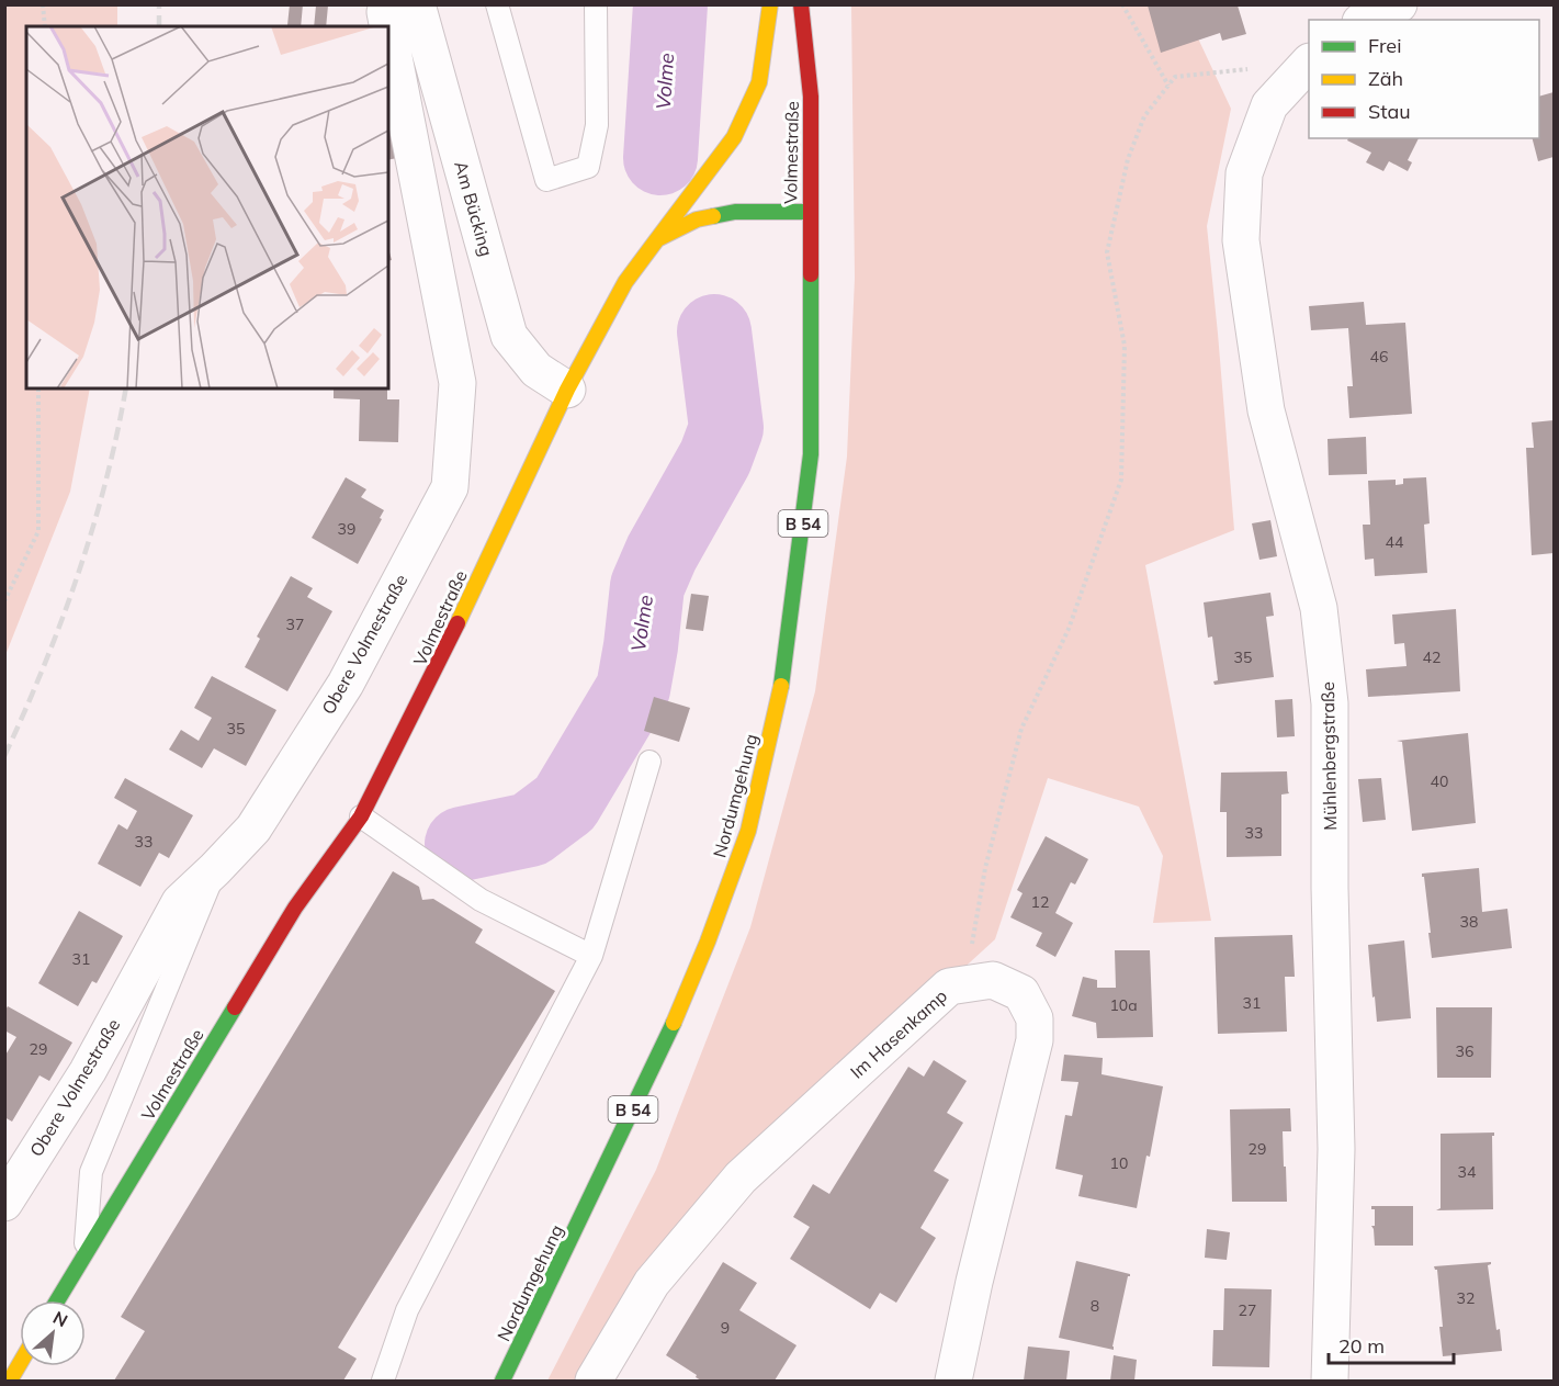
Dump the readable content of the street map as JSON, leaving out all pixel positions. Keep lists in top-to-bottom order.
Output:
{
  "streets": {
    "main road": ["Volmestraße", "B 54", "Nordumgehung"],
    "street": [
      "Am Bücking",
      "Obere Volmestraße",
      "Mühlenbergstraße",
      "Im Hasenkamp"
    ]
  },
  "crossings": [
    ["Volmestraße", "Am Bücking"],
    ["Volmestraße", "Nordumgehung"]
  ],
  "water": ["Volme"],
  "house_numbers": [
    "46",
    "39",
    "44",
    "37",
    "35",
    "42",
    "35",
    "40",
    "33",
    "33",
    "12",
    "38",
    "31",
    "31",
    "10a",
    "29",
    "36",
    "29",
    "10",
    "34",
    "32",
    "8",
    "27",
    "9"
  ],
  "legend": ["Frei", "Zäh", "Stau"],
  "scale_bar": "20 m",
  "north": "top right"
}
